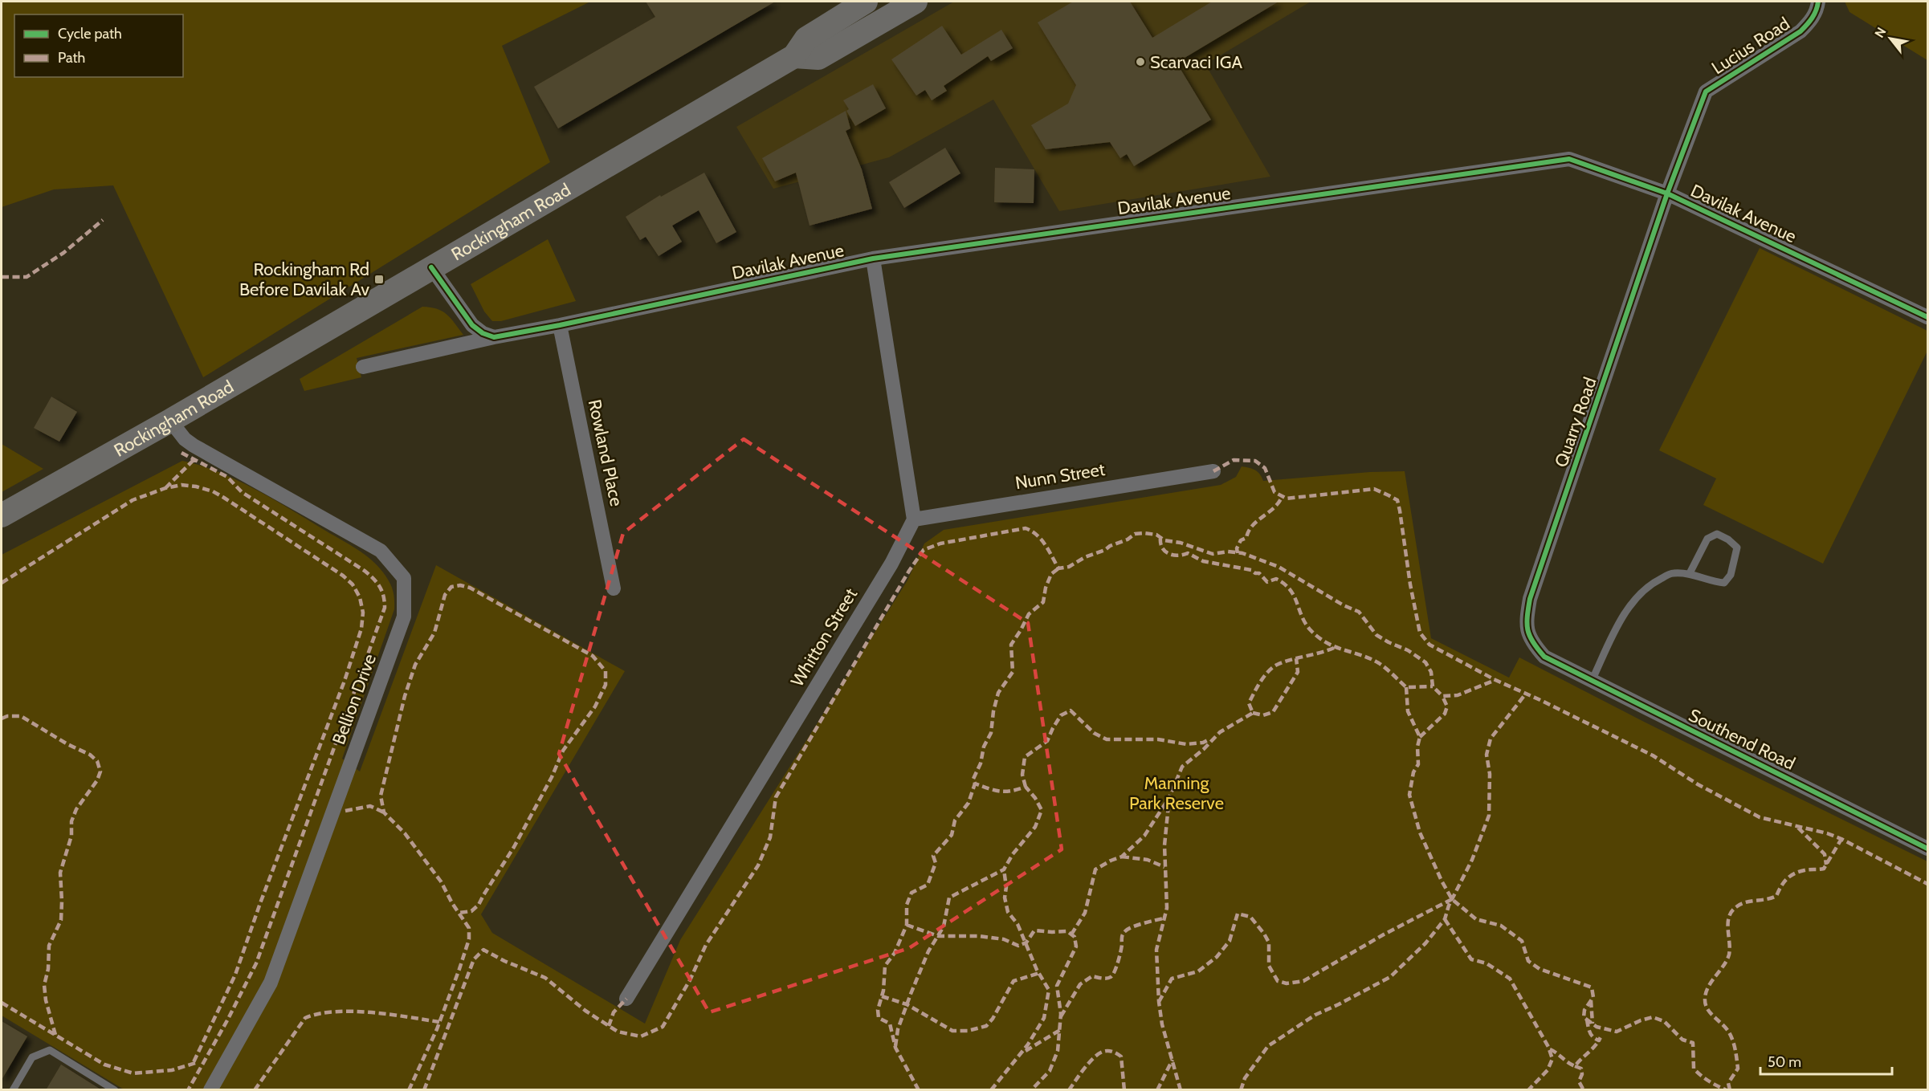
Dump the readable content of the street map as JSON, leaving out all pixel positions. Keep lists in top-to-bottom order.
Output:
{
  "streets": {
    "main road": ["Rockingham Road"],
    "street": [
      "Lucius Road",
      "Davilak Avenue",
      "Quarry Road",
      "Rowland Place",
      "Nunn Street",
      "Whitton Street",
      "Bellion Drive",
      "Southend Road"
    ]
  },
  "crossings": [
    ["Lucius Road", "Davilak Avenue"],
    ["Lucius Road", "Quarry Road"],
    ["Davilak Avenue", "Quarry Road"],
    ["Davilak Avenue", "Rowland Place"],
    ["Rockingham Road", "Bellion Drive"],
    ["Quarry Road", "Southend Road"],
    ["Nunn Street", "Whitton Street"]
  ],
  "parks": ["Manning Park Reserve"],
  "places": {
    "other": ["Scarvaci IGA"],
    "transit": ["Rockingham Rd Before Davilak Av"]
  },
  "legend": ["Cycle path", "Path"],
  "scale_bar": "50 m",
  "north": "top left"
}
